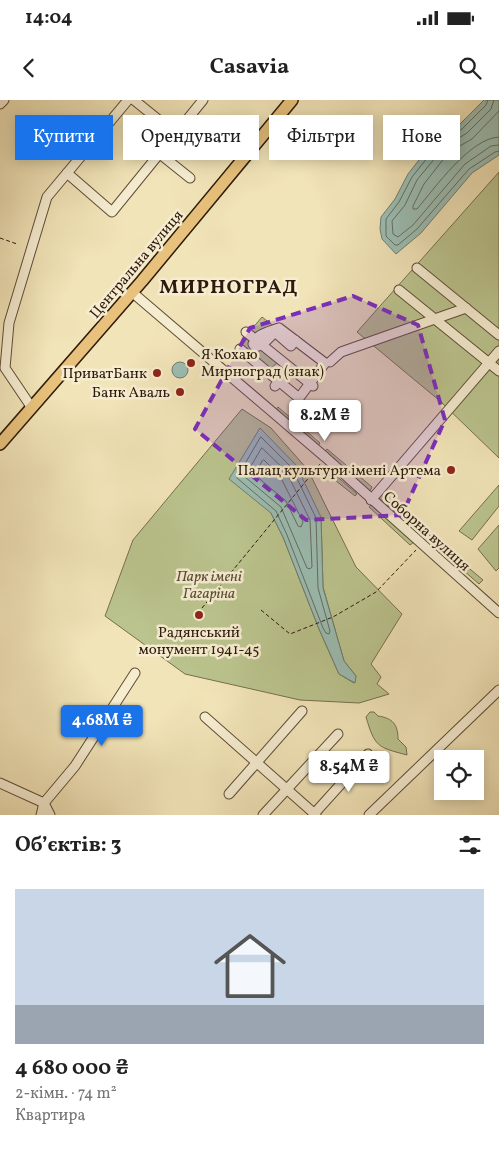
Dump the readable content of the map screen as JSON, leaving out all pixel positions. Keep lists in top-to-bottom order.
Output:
{
  "streets": {
    "main road": ["Центральна вулиця"],
    "street": ["Соборна вулиця"]
  },
  "crossings": [
    ["Центральна вулиця", "Соборна вулиця"]
  ],
  "districts": ["МИРНОГРАД"],
  "parks": ["Парк імені Гагаріна"],
  "places": [
    "Я Кохаю Мирноград (знак)",
    "ПриватБанк",
    "Банк Аваль",
    "Палац культури імені Артема",
    "Радянський монумент 1941-45"
  ],
  "page": {
    "status": "14:04",
    "header": "Casavia",
    "chip": [
      "Купити",
      "Орендувати",
      "Фільтри",
      "Нове"
    ],
    "price": ["8.2M ₴", "4.68M ₴", "8.54M ₴"],
    "heading": "Об’єктів: 3",
    "list": [
      {
        "name": "4 680 000 ₴",
        "note": "2-кімн. · 74 m² · Квартира"
      }
    ]
  }
}
